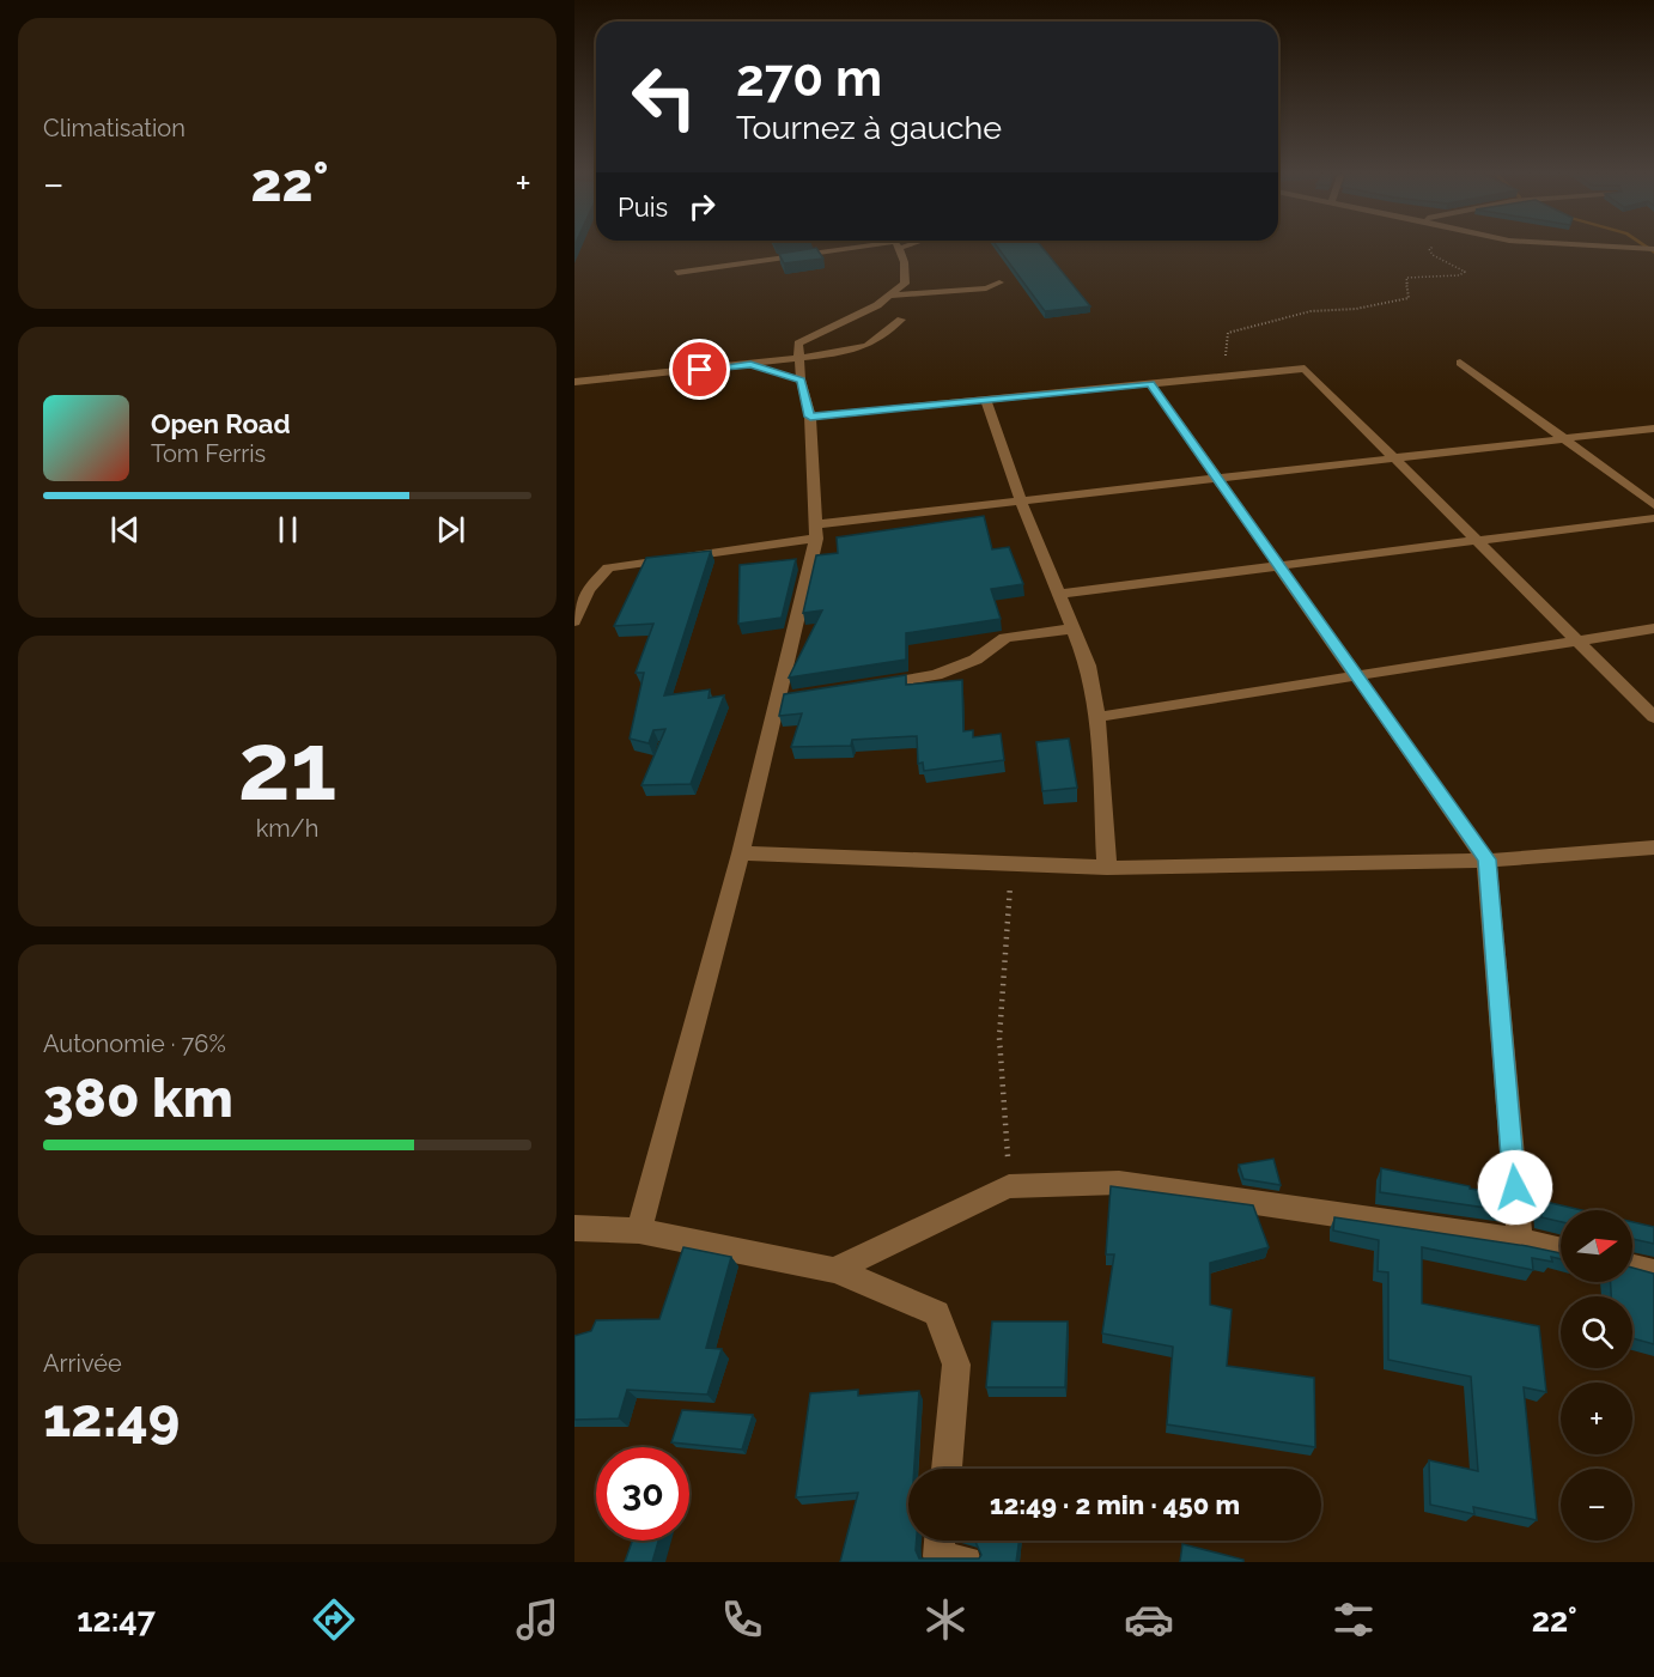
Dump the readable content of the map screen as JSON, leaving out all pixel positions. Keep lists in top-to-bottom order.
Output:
{
  "north": "right",
  "page": {
    "tile": [
      "Climatisation",
      ["21", "km/h"],
      ["Autonomie · 76%", "380 km"],
      ["Arrivée", "12:49"]
    ],
    "turn": ["270 m", "Tournez à gauche"],
    "heat": ["−", "22°", "+"],
    "then": "Puis",
    "song": ["Open Road", "Tom Ferris"],
    "map_buttons": ["+", "−"],
    "limit": "30",
    "trip": "12:49 · 2 min · 450 m",
    "tabs": ["12:47", "22°"]
  }
}
